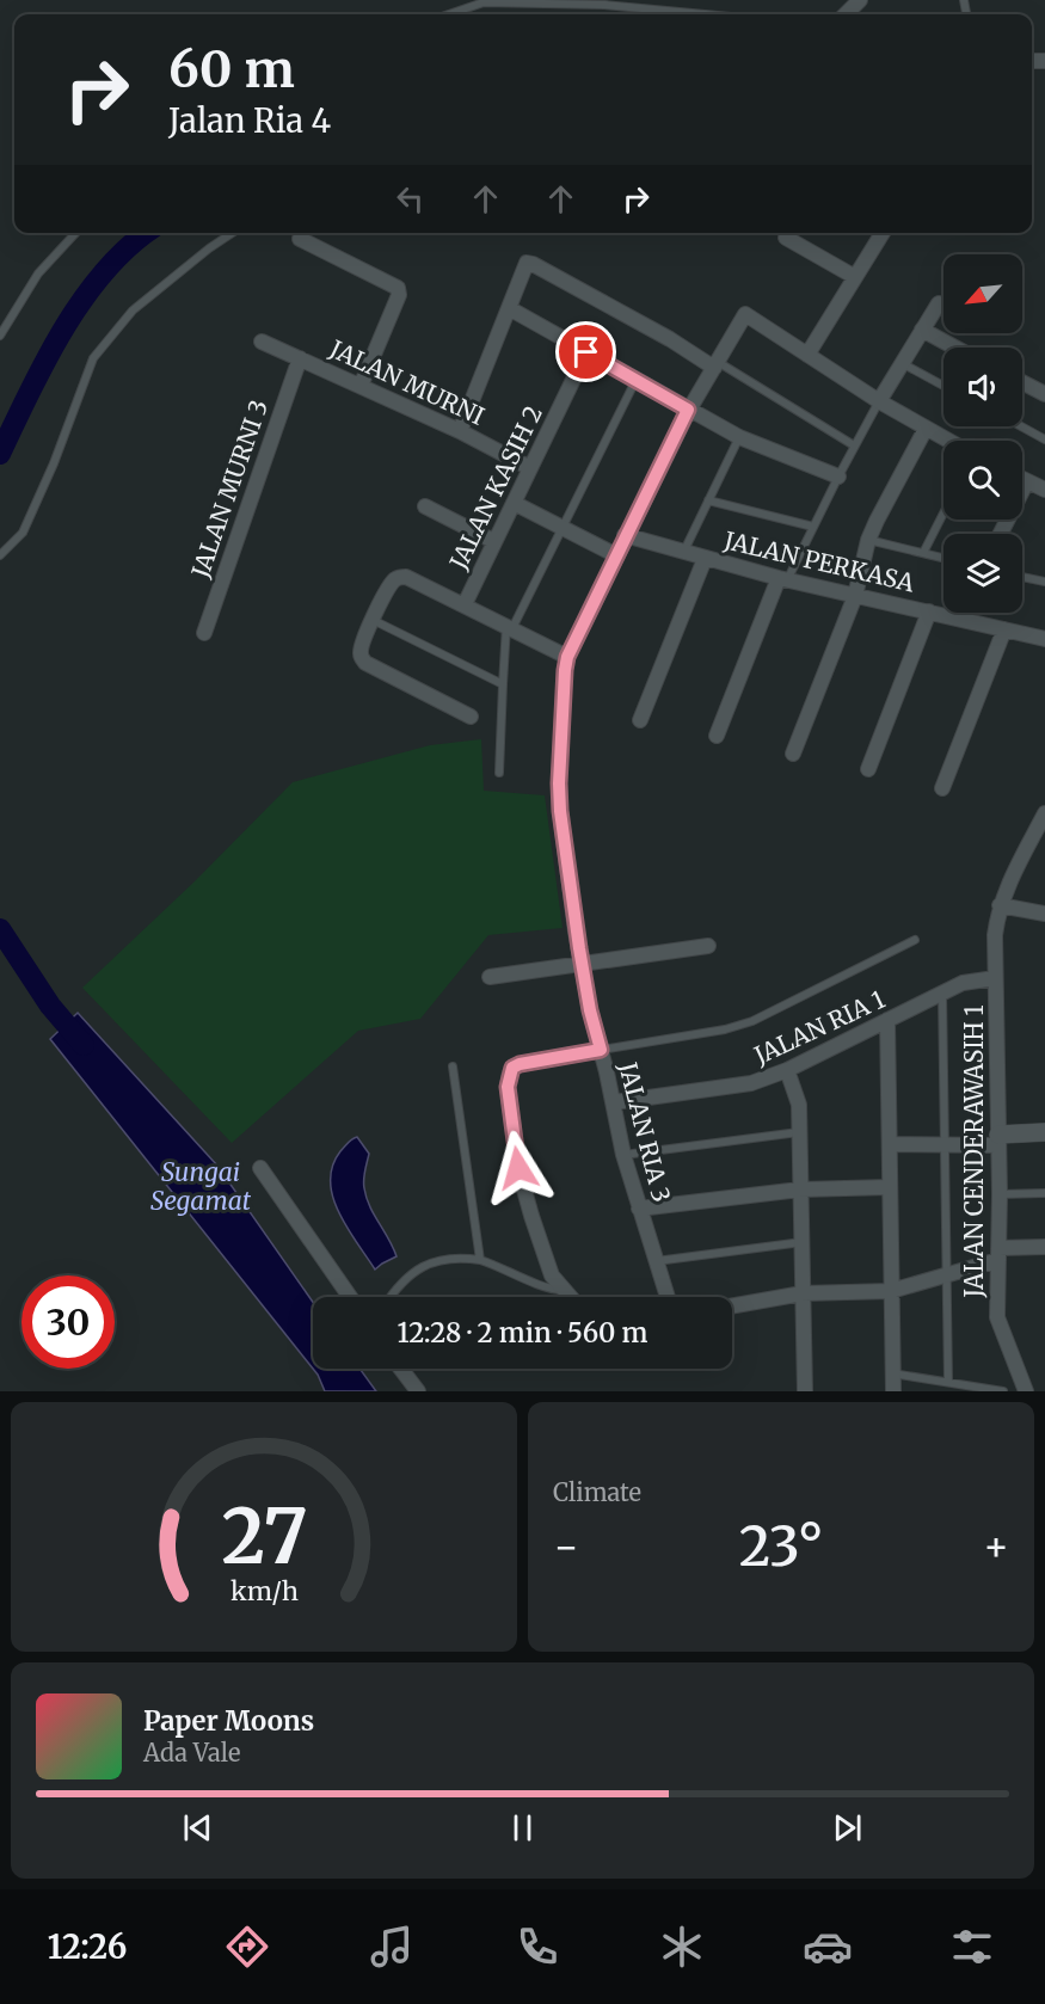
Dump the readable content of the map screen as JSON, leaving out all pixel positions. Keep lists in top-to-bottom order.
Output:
{
  "streets": {
    "street": [
      "JALAN MURNI",
      "JALAN KASIH 2",
      "JALAN MURNI 3",
      "JALAN PERKASA",
      "JALAN RIA 1",
      "JALAN RIA 3",
      "JALAN CENDERAWASIH 1"
    ]
  },
  "crossings": [
    ["JALAN MURNI", "JALAN KASIH 2"],
    ["JALAN MURNI", "JALAN MURNI 3"],
    ["JALAN RIA 1", "JALAN RIA 3"],
    ["JALAN RIA 1", "JALAN CENDERAWASIH 1"]
  ],
  "water": ["Sungai Segamat"],
  "north": "bottom left",
  "page": {
    "turn": ["60 m", "Jalan Ria 4"],
    "limit": "30",
    "trip": "12:28 · 2 min · 560 m",
    "tile": "Climate",
    "heat": ["−", "23°", "+"],
    "song": ["Paper Moons", "Ada Vale"],
    "tabs": "12:26",
    "gauge": ["27", "km/h"]
  }
}
